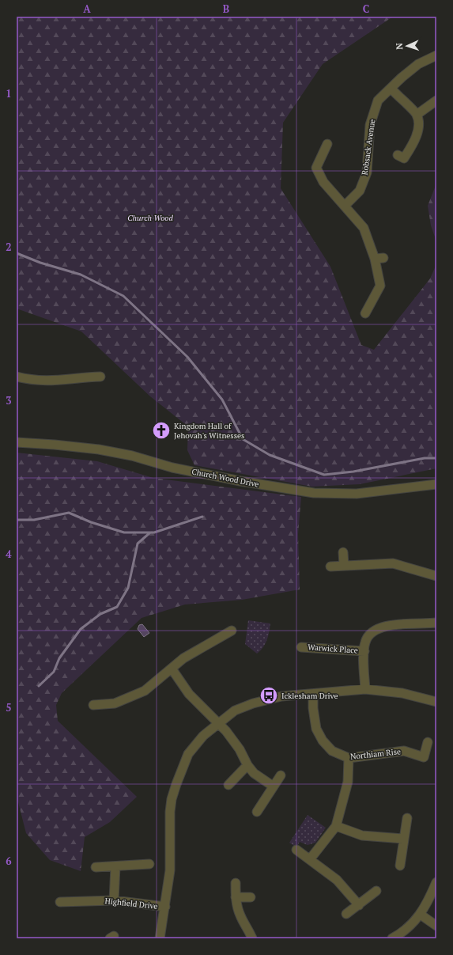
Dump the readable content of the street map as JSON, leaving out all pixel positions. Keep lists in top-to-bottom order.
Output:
{
  "streets": {
    "street": [
      "Robsack Avenue",
      "Church Wood Drive",
      "Warwick Place",
      "Northiam Rise",
      "Highfield Drive"
    ]
  },
  "parks": ["Church Wood"],
  "places": {
    "church": ["Kingdom Hall of Jehovah's Witnesses"],
    "bus stop": ["Icklesham Drive"]
  },
  "north": "left",
  "grid": {
    "columns": ["A", "B", "C"],
    "rows": [
      "1",
      "2",
      "3",
      "4",
      "5",
      "6"
    ]
  }
}
